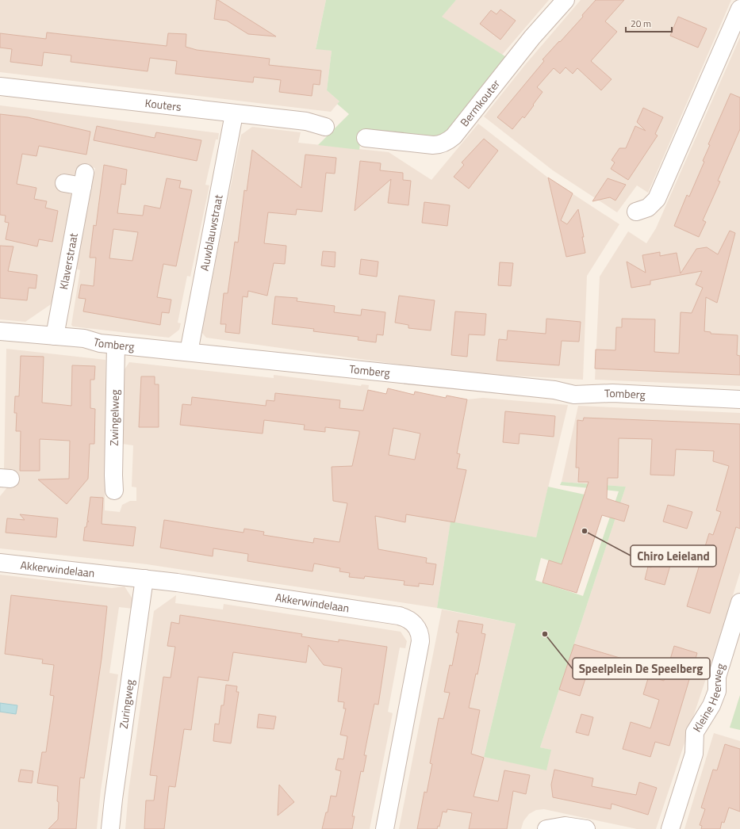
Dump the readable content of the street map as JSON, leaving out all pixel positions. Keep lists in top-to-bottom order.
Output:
{
  "streets": {
    "street": [
      "Bermkouter",
      "Kouters",
      "Auwblauwstraat",
      "Klaverstraat",
      "Tomberg",
      "Zwingelweg",
      "Akkerwindelaan",
      "Kleine Heerweg",
      "Zuringweg"
    ]
  },
  "crossings": [
    ["Kouters", "Auwblauwstraat"],
    ["Auwblauwstraat", "Tomberg"],
    ["Klaverstraat", "Tomberg"],
    ["Tomberg", "Zwingelweg"],
    ["Akkerwindelaan", "Zuringweg"]
  ],
  "places": ["Chiro Leieland", "Speelplein De Speelberg"],
  "scale_bar": "20 m"
}
